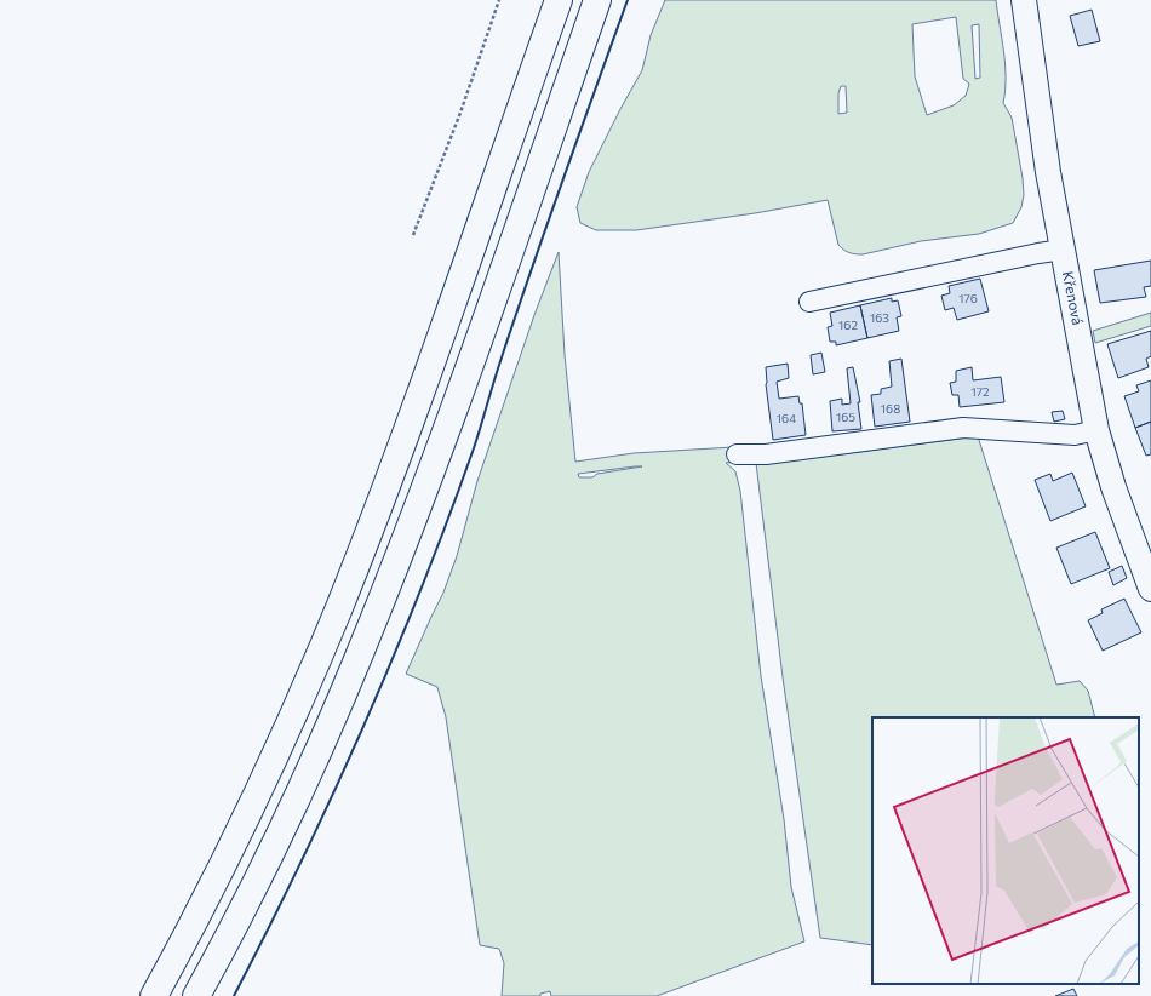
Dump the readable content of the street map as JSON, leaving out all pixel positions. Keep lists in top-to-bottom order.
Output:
{
  "streets": {
    "street": ["Křenová"]
  },
  "house_numbers": [
    "176",
    "163",
    "162",
    "172",
    "168",
    "165",
    "164"
  ]
}
